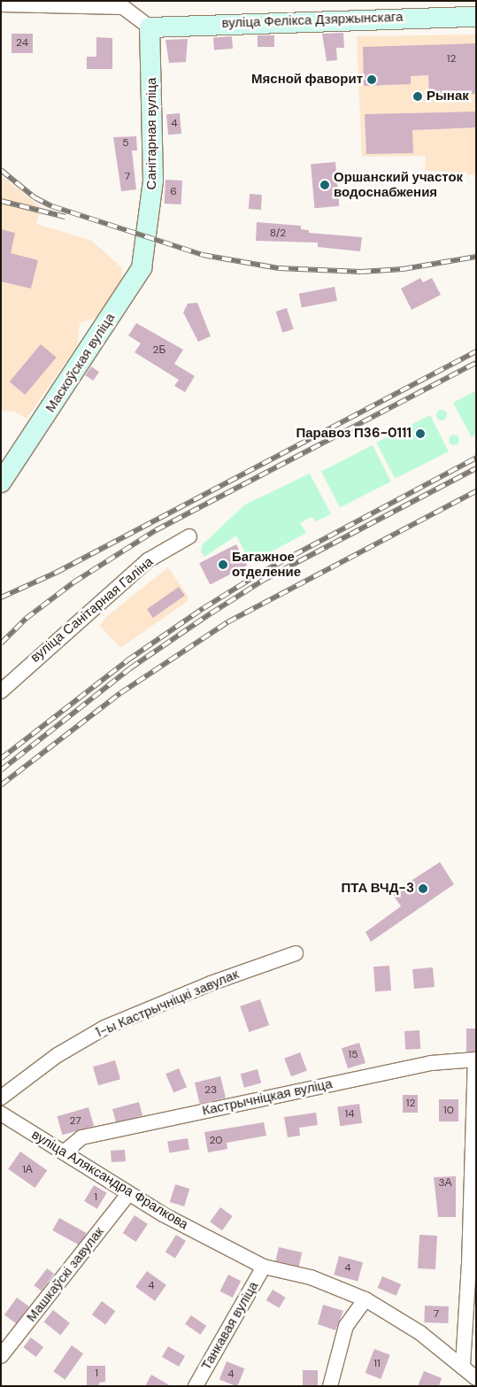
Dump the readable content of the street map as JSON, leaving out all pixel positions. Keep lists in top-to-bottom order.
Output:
{
  "streets": {
    "street": [
      "вуліца Фелікса Дзяржынскага",
      "Санітарная вуліца",
      "Маскоўская вуліца",
      "вуліца Санітарная Галіна",
      "1-ы Кастрычніцкі завулак",
      "Кастрычніцкая вуліца",
      "вуліца Аляксандра Фралкова",
      "Машкаўскі завулак",
      "Танкавая вуліца"
    ]
  },
  "crossings": [
    ["вуліца Фелікса Дзяржынскага", "Санітарная вуліца"],
    ["Санітарная вуліца", "Маскоўская вуліца"],
    ["Кастрычніцкая вуліца", "вуліца Аляксандра Фралкова"],
    ["вуліца Аляксандра Фралкова", "Машкаўскі завулак"],
    ["вуліца Аляксандра Фралкова", "Танкавая вуліца"]
  ],
  "places": [
    "Мясной фаворит",
    "Рынак",
    "Оршанский участок водоснабжения",
    "Паравоз П36-0111",
    "Багажное отделение",
    "ПТА ВЧД-3"
  ],
  "house_numbers": [
    "24",
    "12",
    "4",
    "5",
    "7",
    "6",
    "8/2",
    "2Б",
    "15",
    "23",
    "12",
    "10",
    "14",
    "27",
    "20",
    "1А",
    "3А",
    "1",
    "4",
    "4",
    "7",
    "11",
    "1",
    "4"
  ]
}
